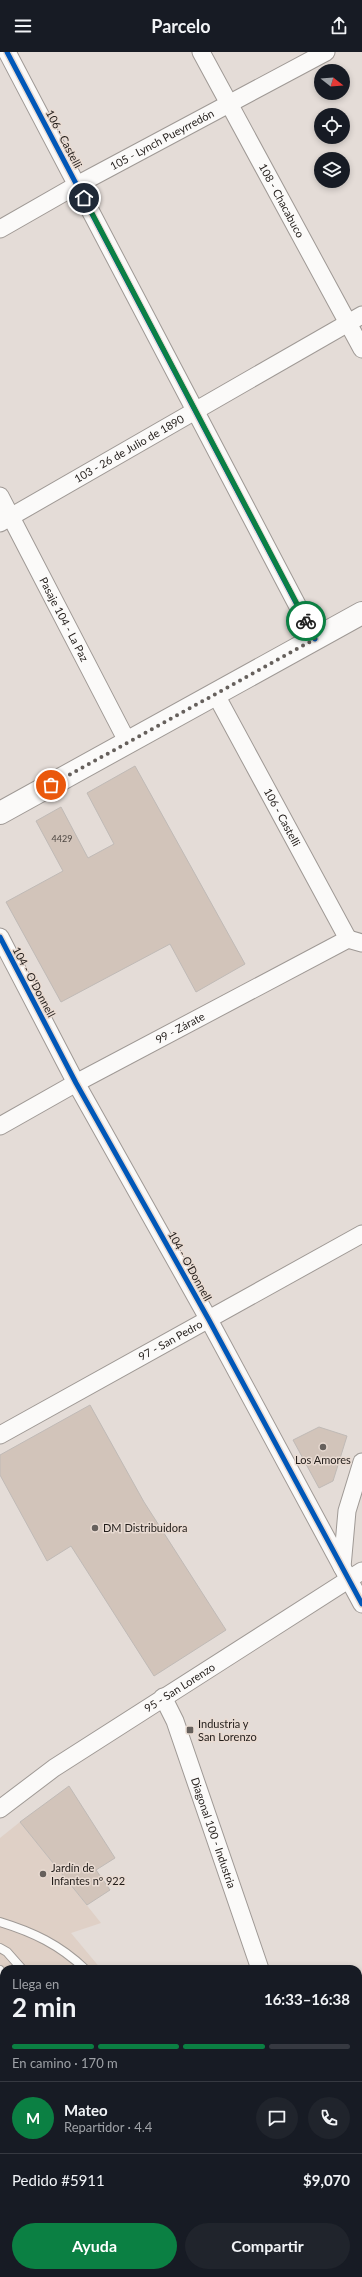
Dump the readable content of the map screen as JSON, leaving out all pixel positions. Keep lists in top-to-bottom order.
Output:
{
  "streets": {
    "street": [
      "106 - Castelli",
      "105 - Lynch Pueyrredón",
      "108 - Chacabuco",
      "103 - 26 de Julio de 1890",
      "Pasaje 104 - La Paz",
      "104 - O'Donnell",
      "99 - Zárate",
      "97 - San Pedro",
      "95 - San Lorenzo",
      "Diagonal 100 - Industria"
    ]
  },
  "crossings": [
    ["106 - Castelli", "105 - Lynch Pueyrredón"],
    ["106 - Castelli", "103 - 26 de Julio de 1890"],
    ["106 - Castelli", "99 - Zárate"],
    ["105 - Lynch Pueyrredón", "108 - Chacabuco"],
    ["108 - Chacabuco", "103 - 26 de Julio de 1890"],
    ["103 - 26 de Julio de 1890", "Pasaje 104 - La Paz"],
    ["104 - O'Donnell", "99 - Zárate"],
    ["104 - O'Donnell", "97 - San Pedro"],
    ["104 - O'Donnell", "95 - San Lorenzo"],
    ["95 - San Lorenzo", "Diagonal 100 - Industria"]
  ],
  "places": {
    "other": ["Los Amores", "DM Distribuidora", "Jardín de Infantes nº 922"],
    "transit": ["Industria y San Lorenzo"]
  },
  "house_numbers": ["4429"],
  "north": "right",
  "page": {
    "header": "Parcelo",
    "heading": ["2 min", "Llega en", "16:33–16:38"],
    "panel": [
      "Mateo",
      "Repartidor · 4.4",
      "Pedido #5911",
      "$9,070"
    ],
    "bar": "En camino · 170 m",
    "round": "M",
    "buttons": ["Ayuda", "Compartir"]
  }
}
